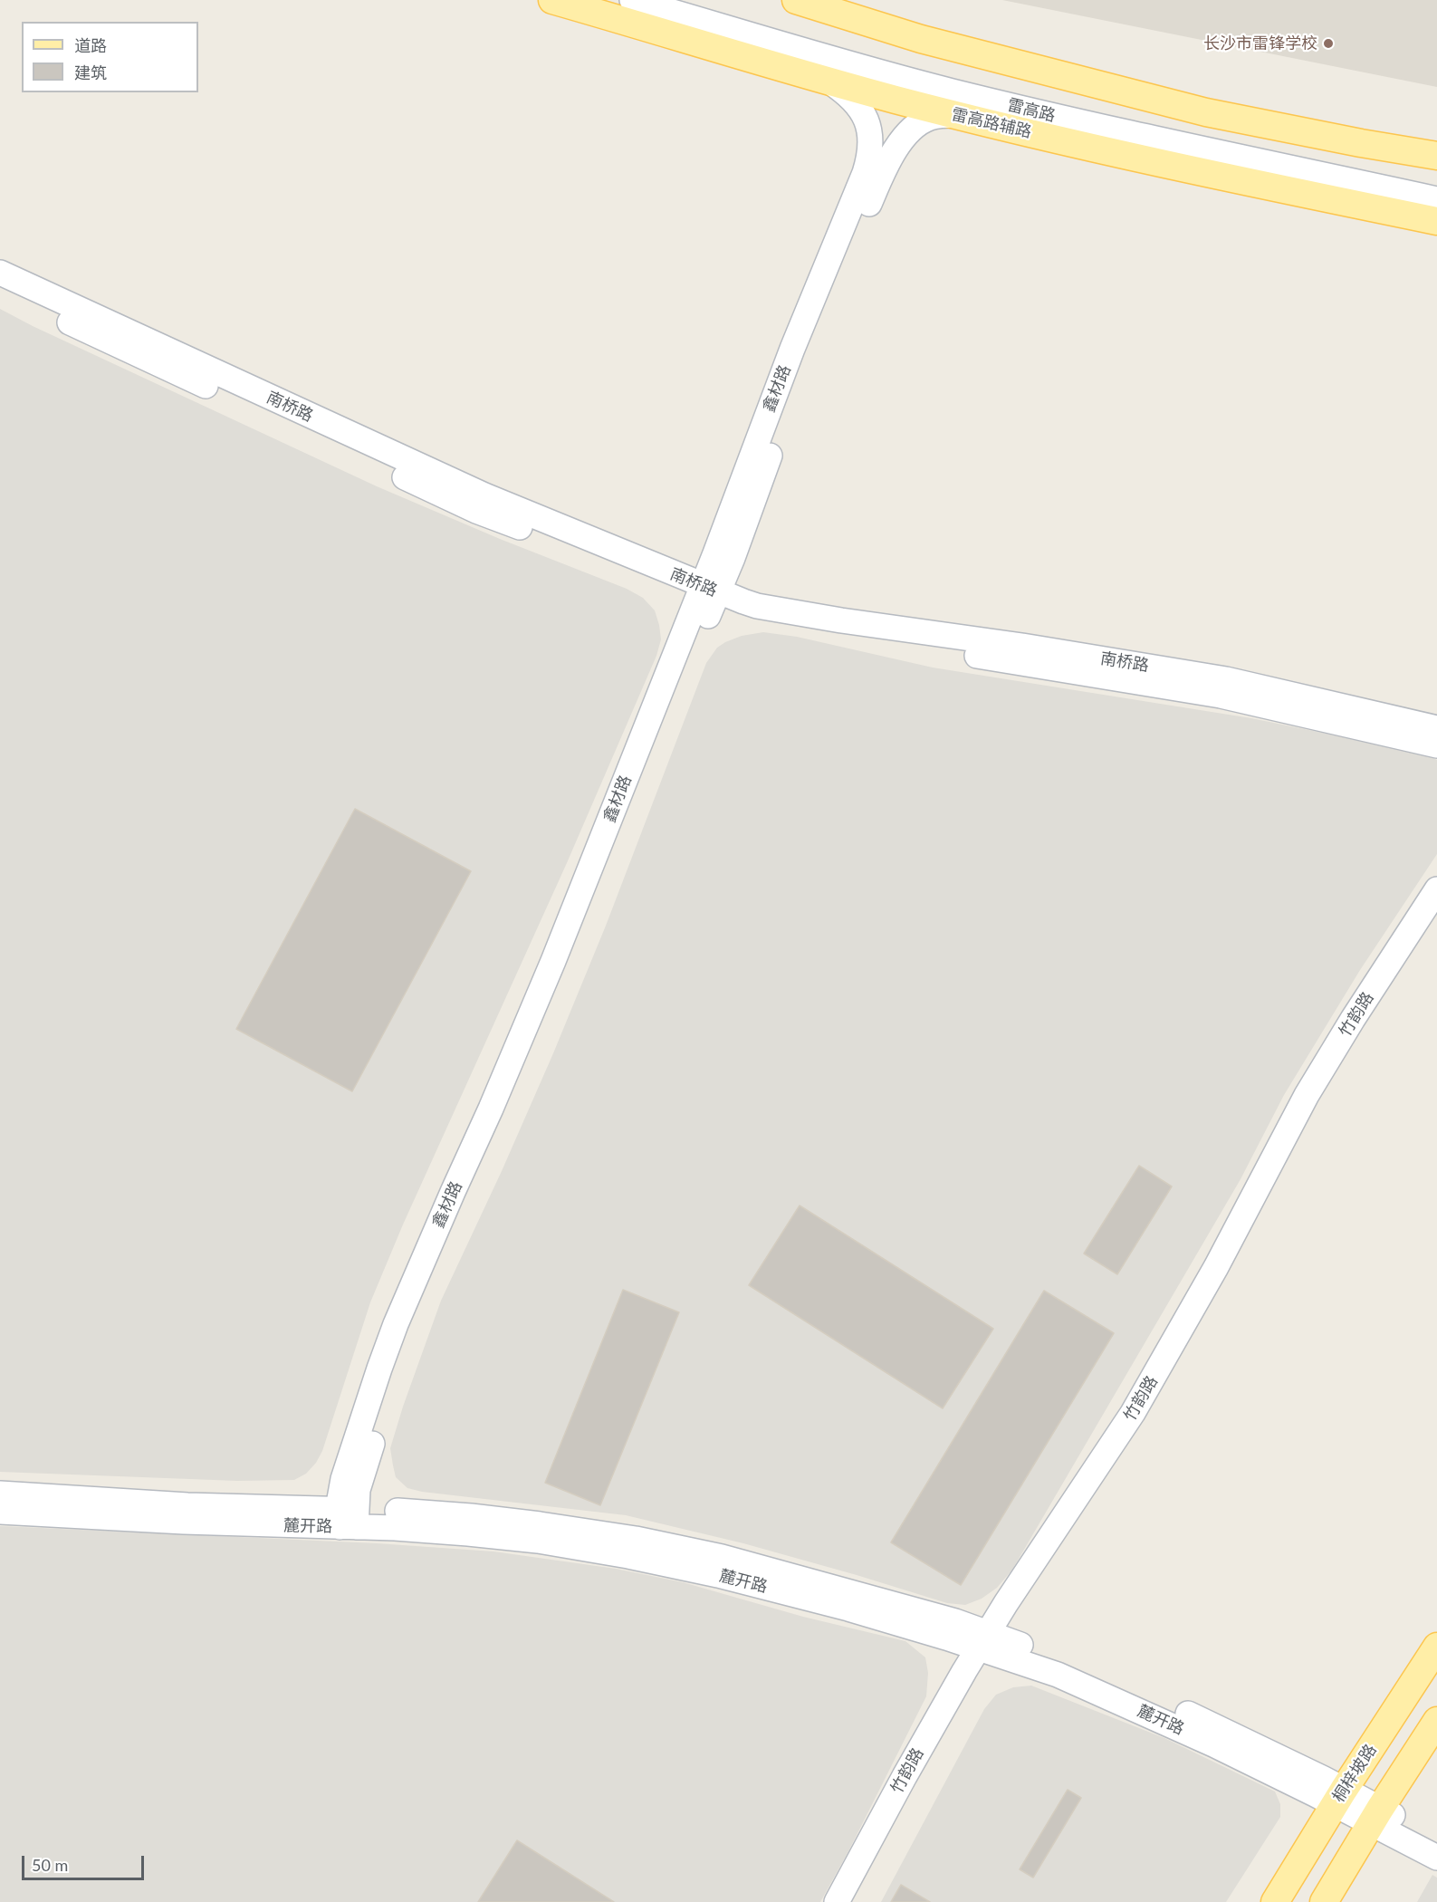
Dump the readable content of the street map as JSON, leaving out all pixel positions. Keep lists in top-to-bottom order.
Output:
{
  "streets": {
    "main road": [
      "雷高路",
      "雷高路辅路",
      "鑫材路",
      "南桥路",
      "竹韵路",
      "麓开路",
      "桐梓坡路"
    ]
  },
  "crossings": [
    ["雷高路辅路", "鑫材路"],
    ["鑫材路", "南桥路"],
    ["鑫材路", "麓开路"],
    ["竹韵路", "麓开路"],
    ["麓开路", "桐梓坡路"]
  ],
  "places": ["长沙市雷锋学校"],
  "legend": ["道路", "建筑"],
  "scale_bar": "50 m"
}
